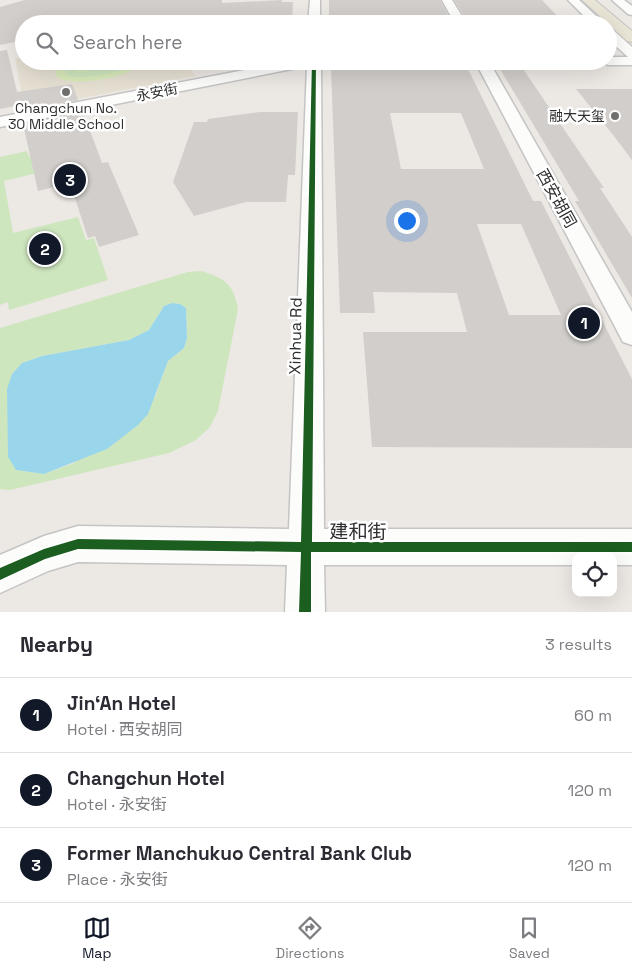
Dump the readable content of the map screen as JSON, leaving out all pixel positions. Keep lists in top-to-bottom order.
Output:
{
  "streets": {
    "street": [
      "永安街",
      "西安胡同",
      "Xinhua Rd",
      "建和街"
    ]
  },
  "crossings": [
    ["Xinhua Rd", "建和街"]
  ],
  "places": ["Changchun No. 30 Middle School", "融大天玺"],
  "page": {
    "search": "Search here",
    "pins": ["3", "2", "1"],
    "heading": ["Nearby", "3 results"],
    "list": [
      {
        "mark": "1",
        "name": "Jin‘An Hotel",
        "note": "Hotel · 西安胡同",
        "value": "60 m"
      },
      {
        "mark": "2",
        "name": "Changchun Hotel",
        "note": "Hotel · 永安街",
        "value": "120 m"
      },
      {
        "mark": "3",
        "name": "Former Manchukuo Central Bank Club",
        "note": "Place · 永安街",
        "value": "120 m"
      }
    ],
    "nav": ["Map", "Directions", "Saved"]
  }
}
